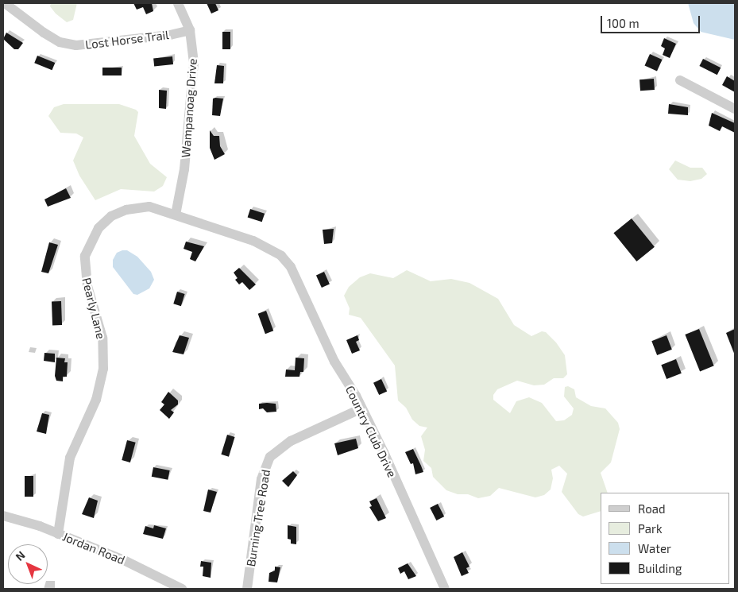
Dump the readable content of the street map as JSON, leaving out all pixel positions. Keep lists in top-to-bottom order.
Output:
{
  "streets": {
    "street": [
      "Lost Horse Trail",
      "Wampanoag Drive",
      "Pearly Lane",
      "Country Club Drive",
      "Burning Tree Road",
      "Jordan Road"
    ]
  },
  "crossings": [
    ["Lost Horse Trail", "Wampanoag Drive"],
    ["Wampanoag Drive", "Pearly Lane"],
    ["Pearly Lane", "Country Club Drive"],
    ["Pearly Lane", "Jordan Road"],
    ["Country Club Drive", "Burning Tree Road"]
  ],
  "legend": [
    "Road",
    "Park",
    "Water",
    "Building"
  ],
  "scale_bar": "100 m",
  "north": "top left"
}
